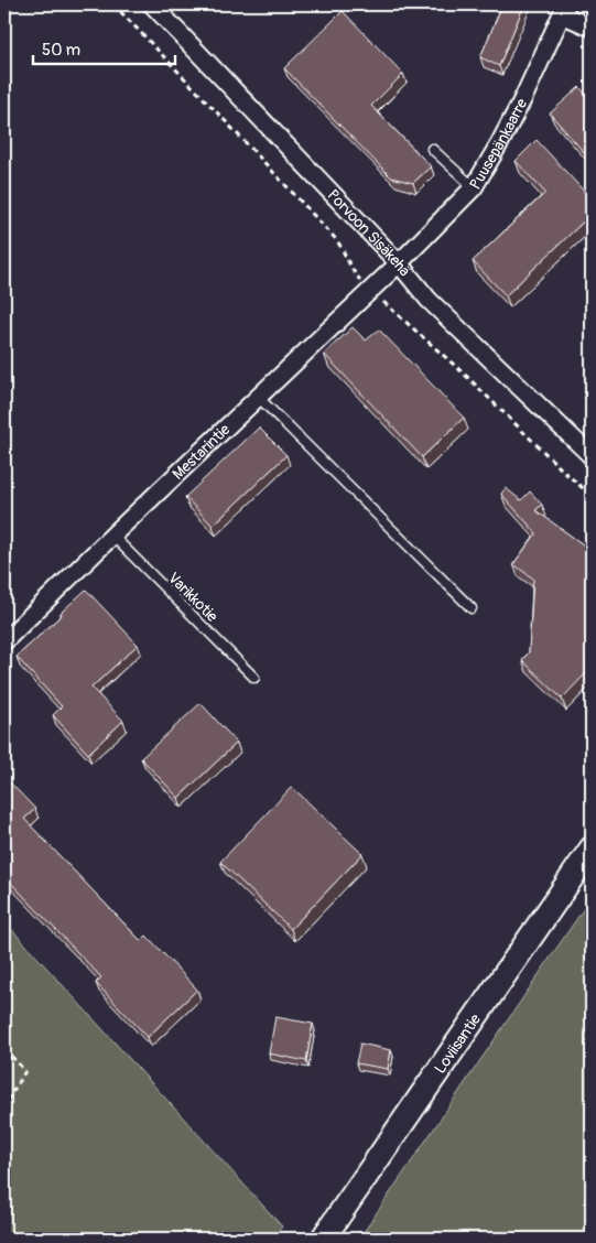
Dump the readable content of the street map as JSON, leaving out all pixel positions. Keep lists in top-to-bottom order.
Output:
{
  "streets": {
    "main road": ["Loviisantie"],
    "street": ["Puusepänkaarre", "Porvoon Sisäkehä", "Mestarintie"],
    "lane": ["Varikkotie"]
  },
  "crossings": [
    ["Puusepänkaarre", "Porvoon Sisäkehä"],
    ["Puusepänkaarre", "Mestarintie"],
    ["Porvoon Sisäkehä", "Mestarintie"],
    ["Mestarintie", "Varikkotie"]
  ],
  "scale_bar": "50 m"
}
